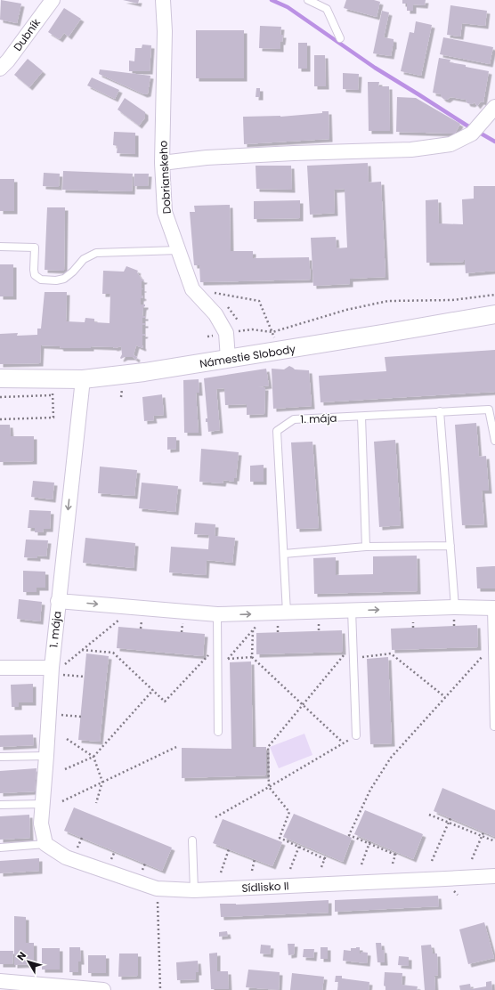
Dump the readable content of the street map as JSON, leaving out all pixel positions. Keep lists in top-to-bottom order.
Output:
{
  "streets": {
    "street": [
      "Dubník",
      "Dobrianskeho",
      "Námestie Slobody",
      "1. mája",
      "Sídlisko II"
    ]
  },
  "crossings": [
    ["Dobrianskeho", "Námestie Slobody"],
    ["1. mája", "Sídlisko II"]
  ],
  "north": "top left"
}
